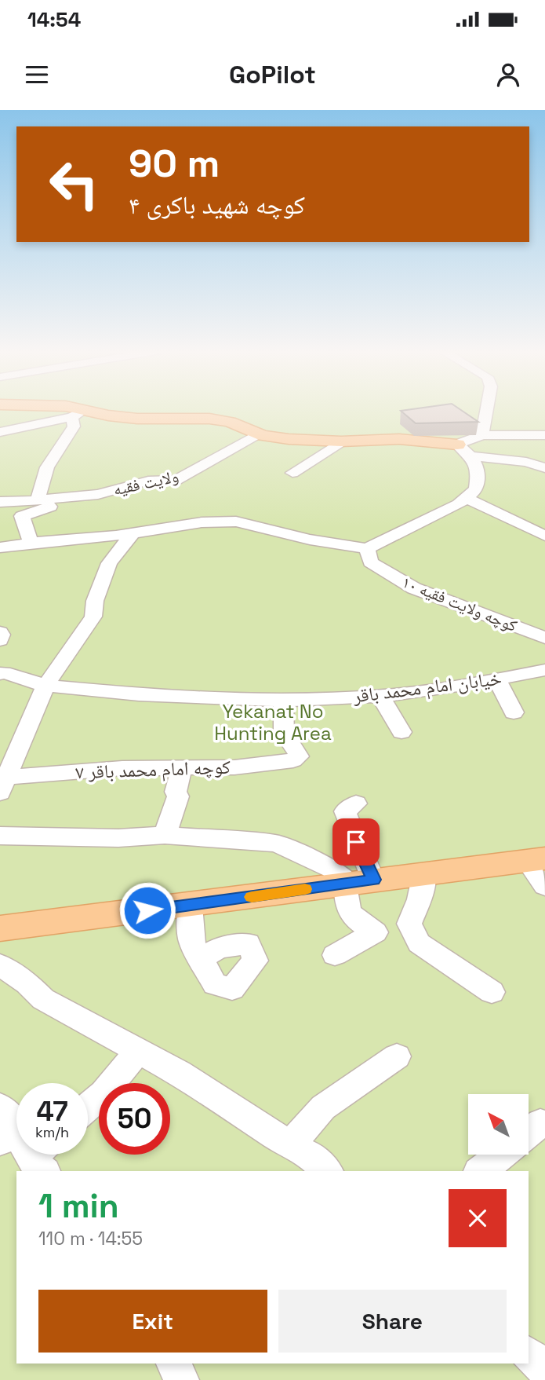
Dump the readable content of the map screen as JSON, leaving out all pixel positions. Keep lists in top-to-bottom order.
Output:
{
  "streets": {
    "street": [
      "ولایت فقیه",
      "کوچه ولایت فقیه ۱۰",
      "خیابان امام محمد باقر",
      "کوچه امام محمد باقر ۷"
    ]
  },
  "crossings": [
    ["خیابان امام محمد باقر", "کوچه امام محمد باقر ۷"]
  ],
  "parks": ["Yekanat No Hunting Area"],
  "north": "top left",
  "page": {
    "status": "14:54",
    "header": "GoPilot",
    "turn": ["90 m", "کوچه شهید باکری ۴"],
    "speed": "47 km/h",
    "limit": "50",
    "heading": ["1 min", "110 m · 14:55"],
    "buttons": ["Exit", "Share"]
  }
}
